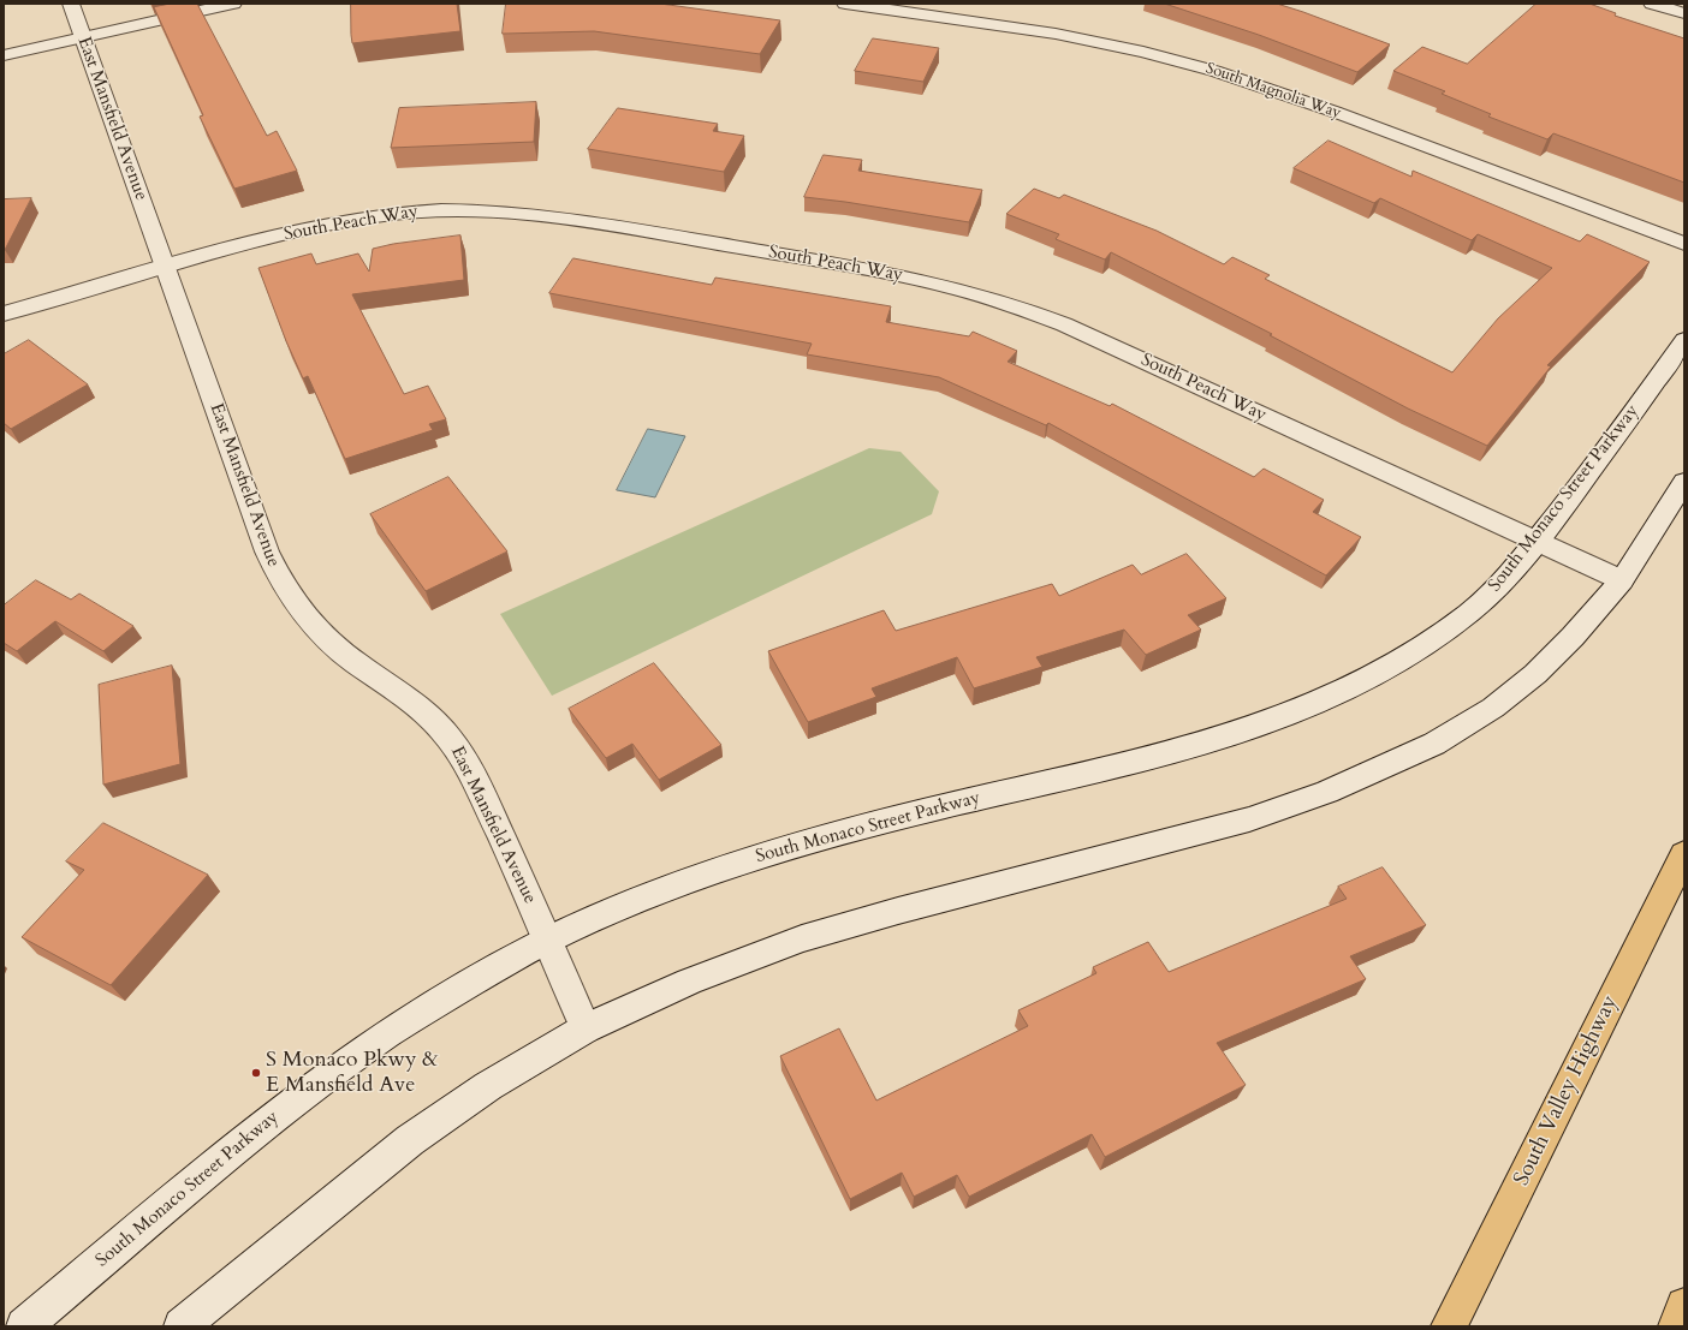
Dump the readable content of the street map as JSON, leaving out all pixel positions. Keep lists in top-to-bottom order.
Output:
{
  "streets": {
    "highway": ["South Valley Highway"],
    "street": [
      "South Magnolia Way",
      "East Mansfield Avenue",
      "South Peach Way",
      "South Monaco Street Parkway"
    ]
  },
  "crossings": [
    ["East Mansfield Avenue", "South Peach Way"],
    ["East Mansfield Avenue", "South Monaco Street Parkway"],
    ["South Peach Way", "South Monaco Street Parkway"]
  ],
  "places": ["S Monaco Pkwy & E Mansfield Ave"]
}
